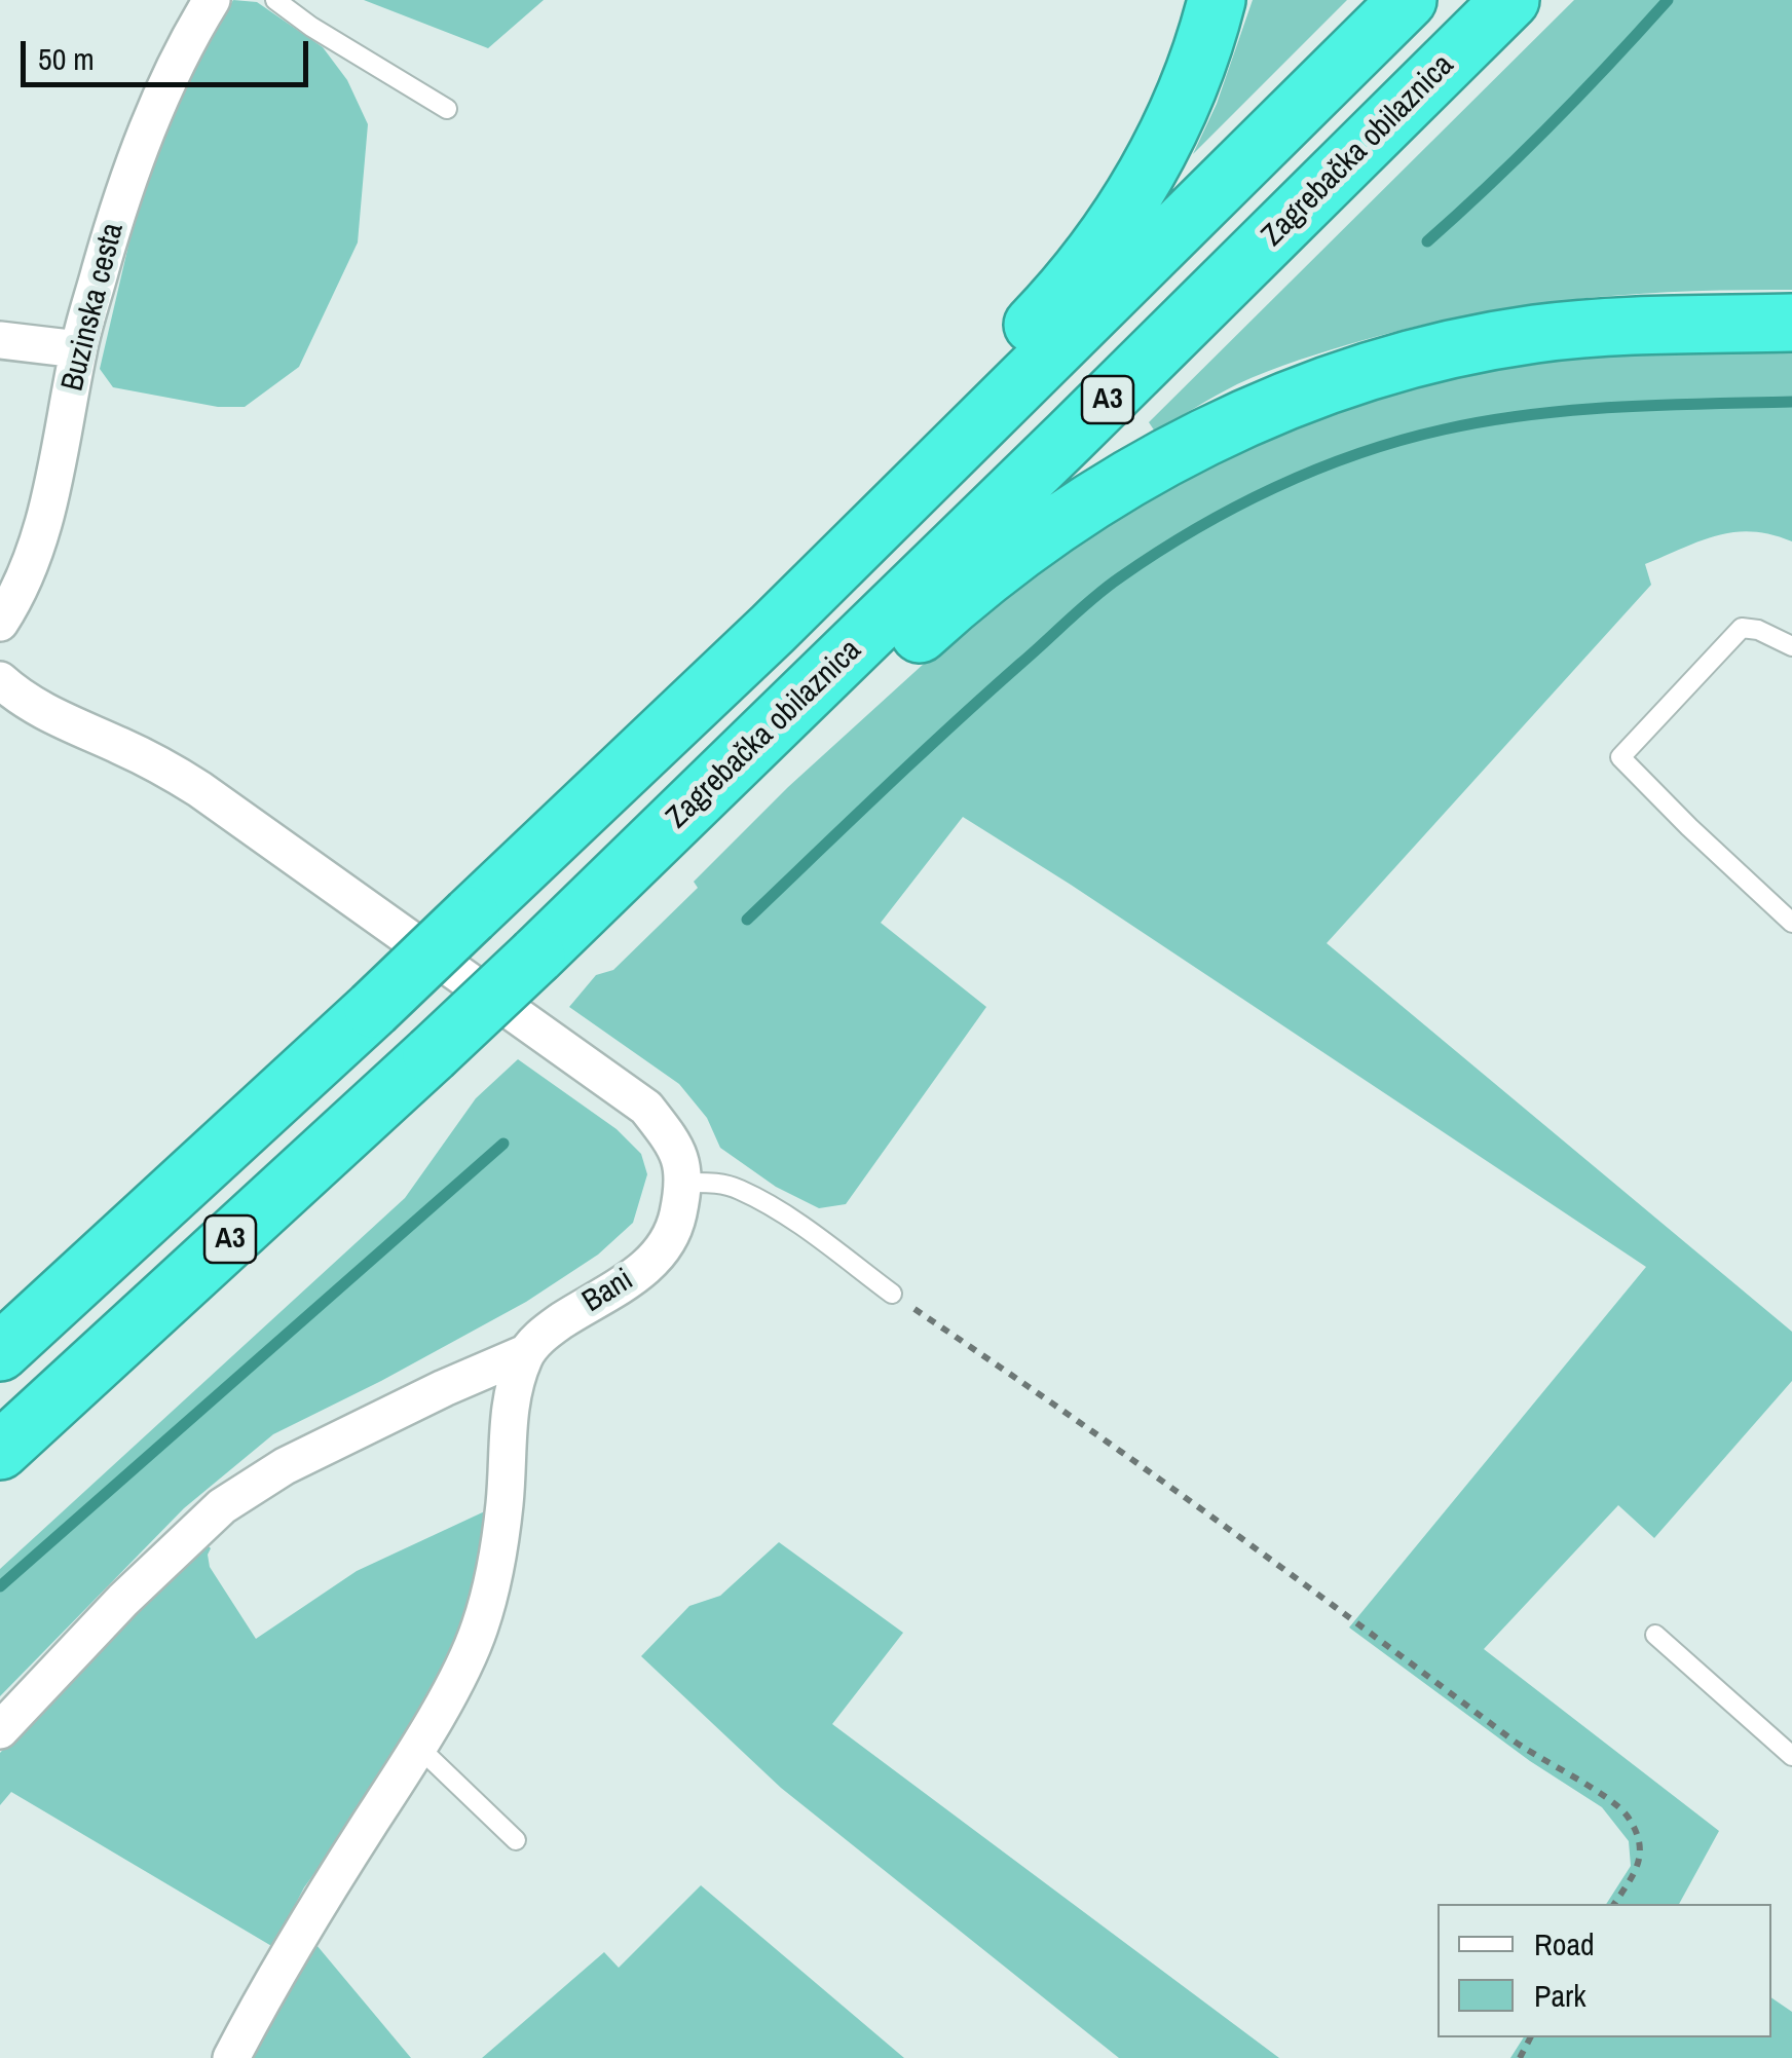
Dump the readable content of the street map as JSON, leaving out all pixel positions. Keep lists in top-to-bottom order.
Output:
{
  "streets": {
    "highway": ["Zagrebačka obilaznica", "A3"],
    "street": ["Buzinska cesta", "Bani"]
  },
  "legend": ["Road", "Park"],
  "scale_bar": "50 m"
}
